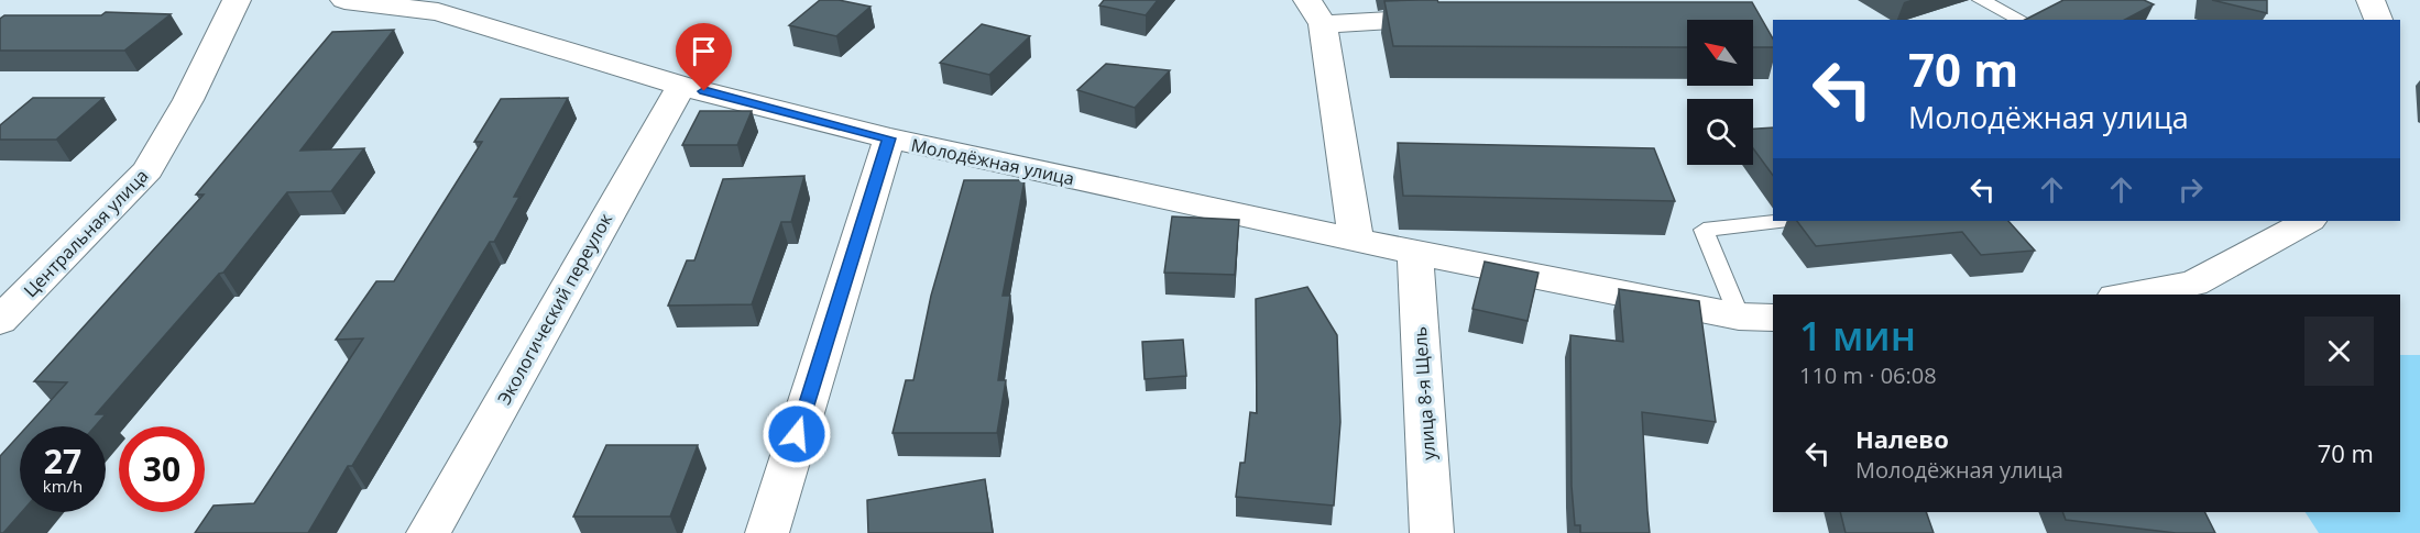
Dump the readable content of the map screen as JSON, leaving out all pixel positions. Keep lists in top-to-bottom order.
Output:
{
  "streets": {
    "street": [
      "Молодёжная улица",
      "Центральная улица",
      "Экологический переулок",
      "улица 8-я Щель"
    ]
  },
  "crossings": [
    ["Молодёжная улица", "Экологический переулок"],
    ["Молодёжная улица", "улица 8-я Щель"]
  ],
  "north": "top left",
  "page": {
    "turn": ["70 m", "Молодёжная улица"],
    "heading": ["1 мин", "110 m · 06:08"],
    "list": [
      {
        "name": "Налево",
        "note": "Молодёжная улица",
        "value": "70 m"
      }
    ],
    "speed": "27 km/h",
    "limit": "30"
  }
}
